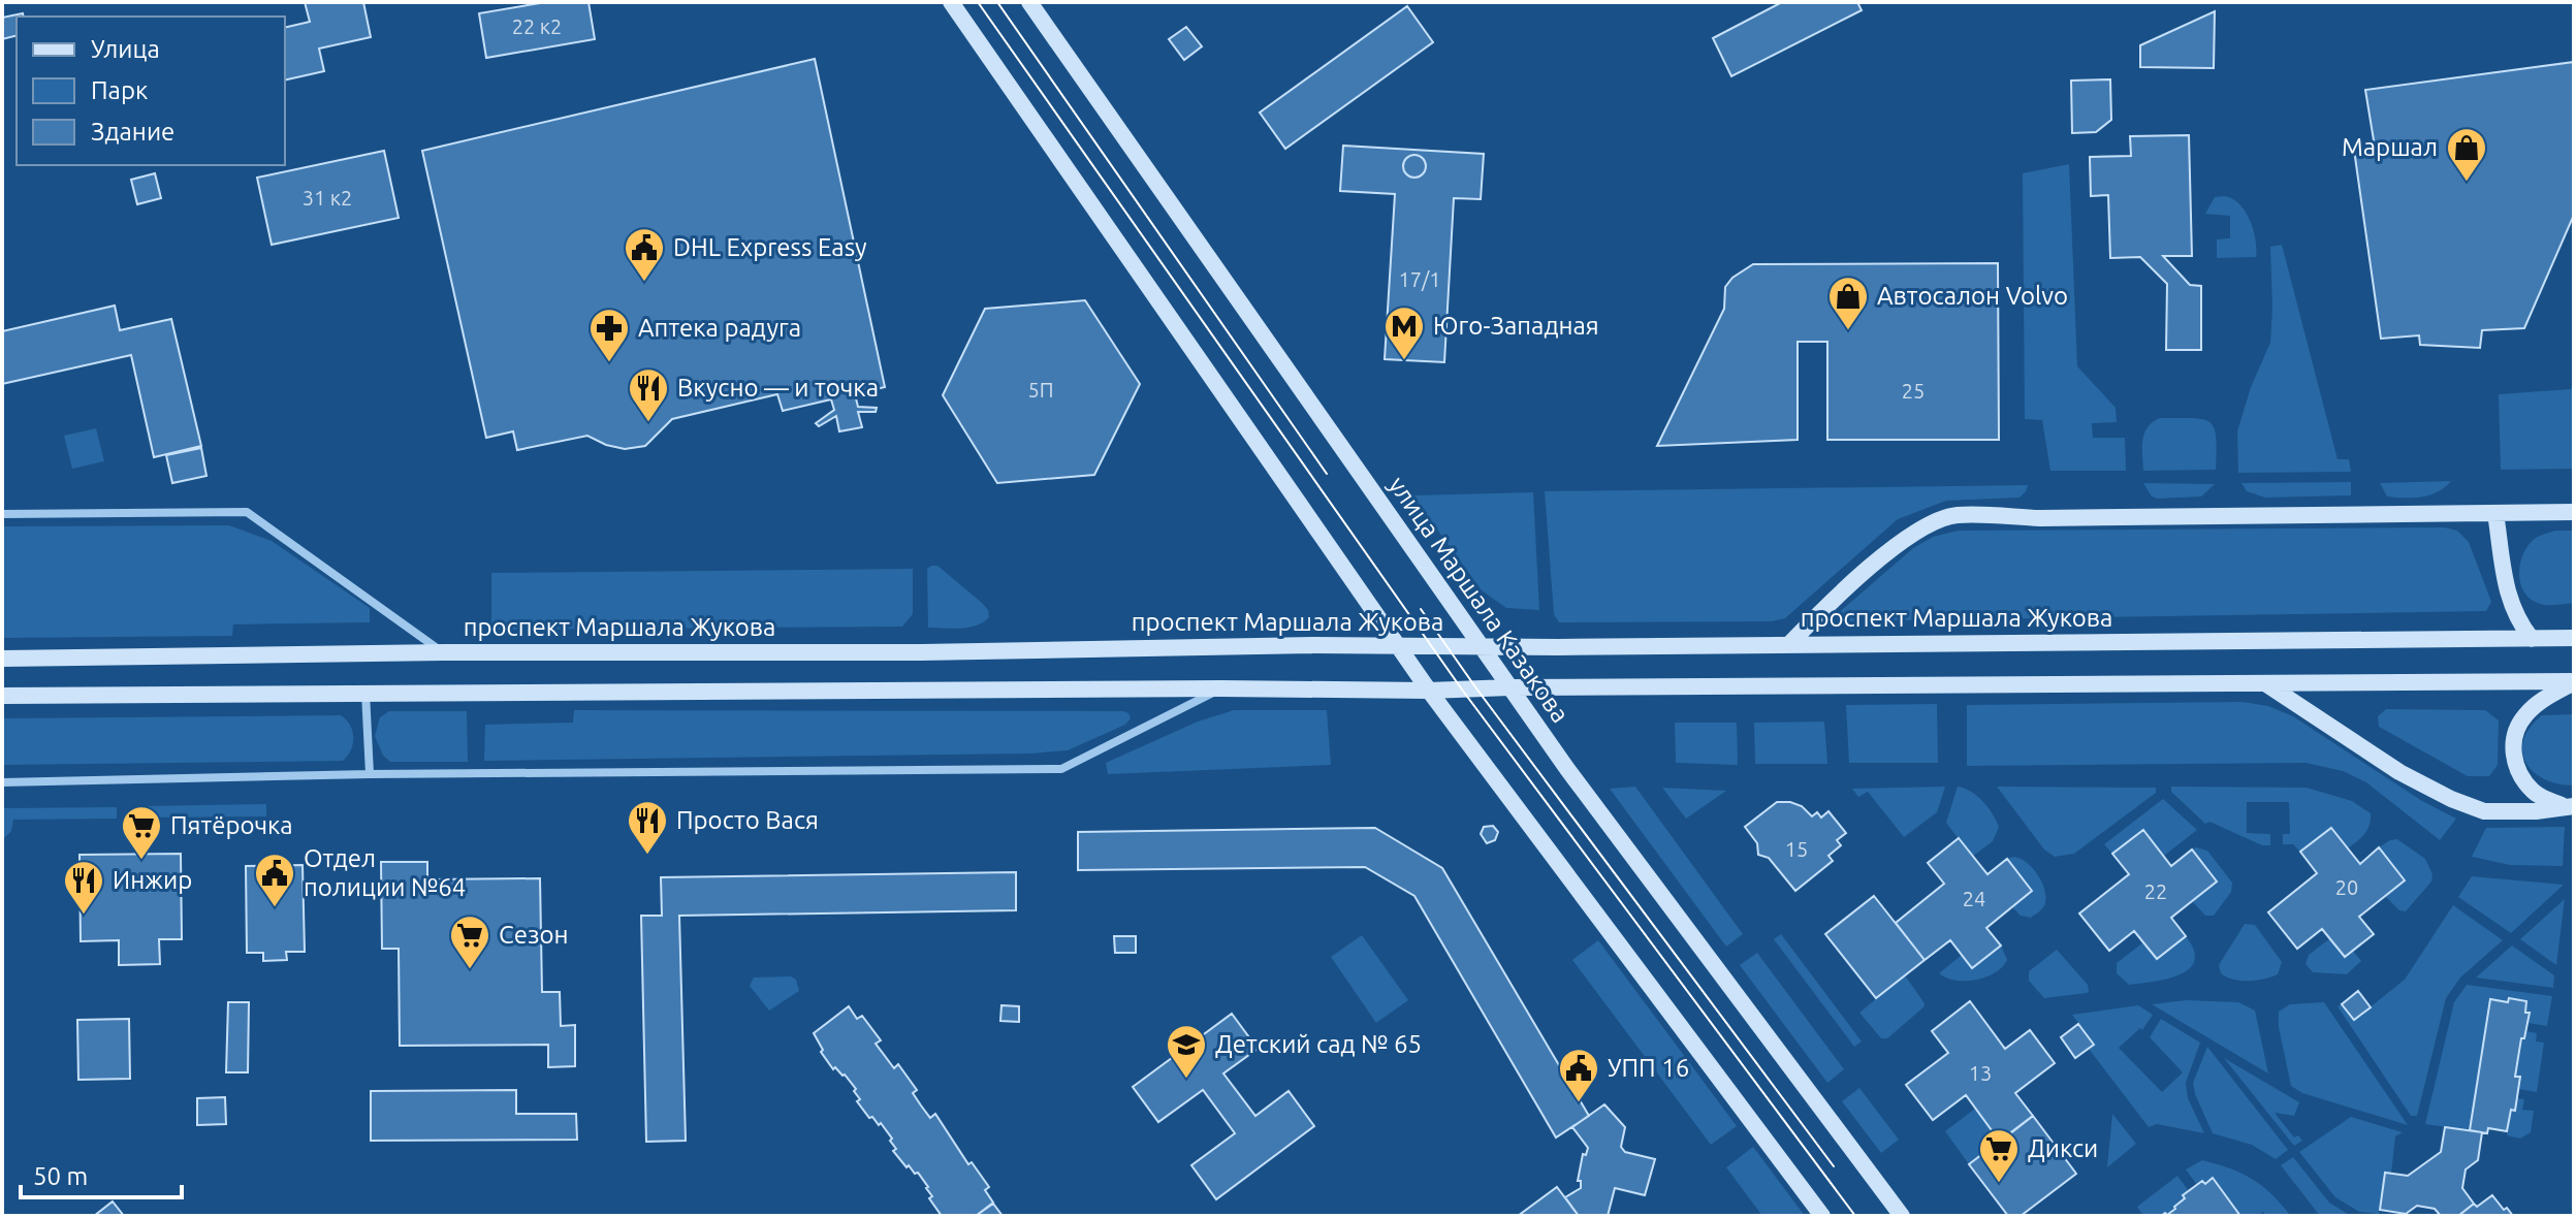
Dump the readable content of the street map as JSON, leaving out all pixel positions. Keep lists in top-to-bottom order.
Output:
{
  "streets": {
    "main road": ["улица Маршала Казакова", "проспект Маршала Жукова"]
  },
  "crossings": [
    ["улица Маршала Казакова", "проспект Маршала Жукова"]
  ],
  "places": {
    "shop": ["Маршал", "Автосалон Volvo"],
    "public building": ["DHL Express Easy", "Отдел полиции №64", "УПП 16"],
    "metro station": ["Юго-Западная"],
    "pharmacy": ["Аптека радуга"],
    "restaurant": ["Вкусно — и точка", "Просто Вася", "Инжир"],
    "supermarket": ["Пятёрочка", "Сезон", "Дикси"],
    "school or university": ["Детский сад № 65"]
  },
  "house_numbers": [
    "22 к2",
    "31 к2",
    "17/1",
    "5П",
    "25",
    "15",
    "20",
    "22",
    "24",
    "13"
  ],
  "legend": ["Улица", "Парк", "Здание"],
  "scale_bar": "50 m"
}
